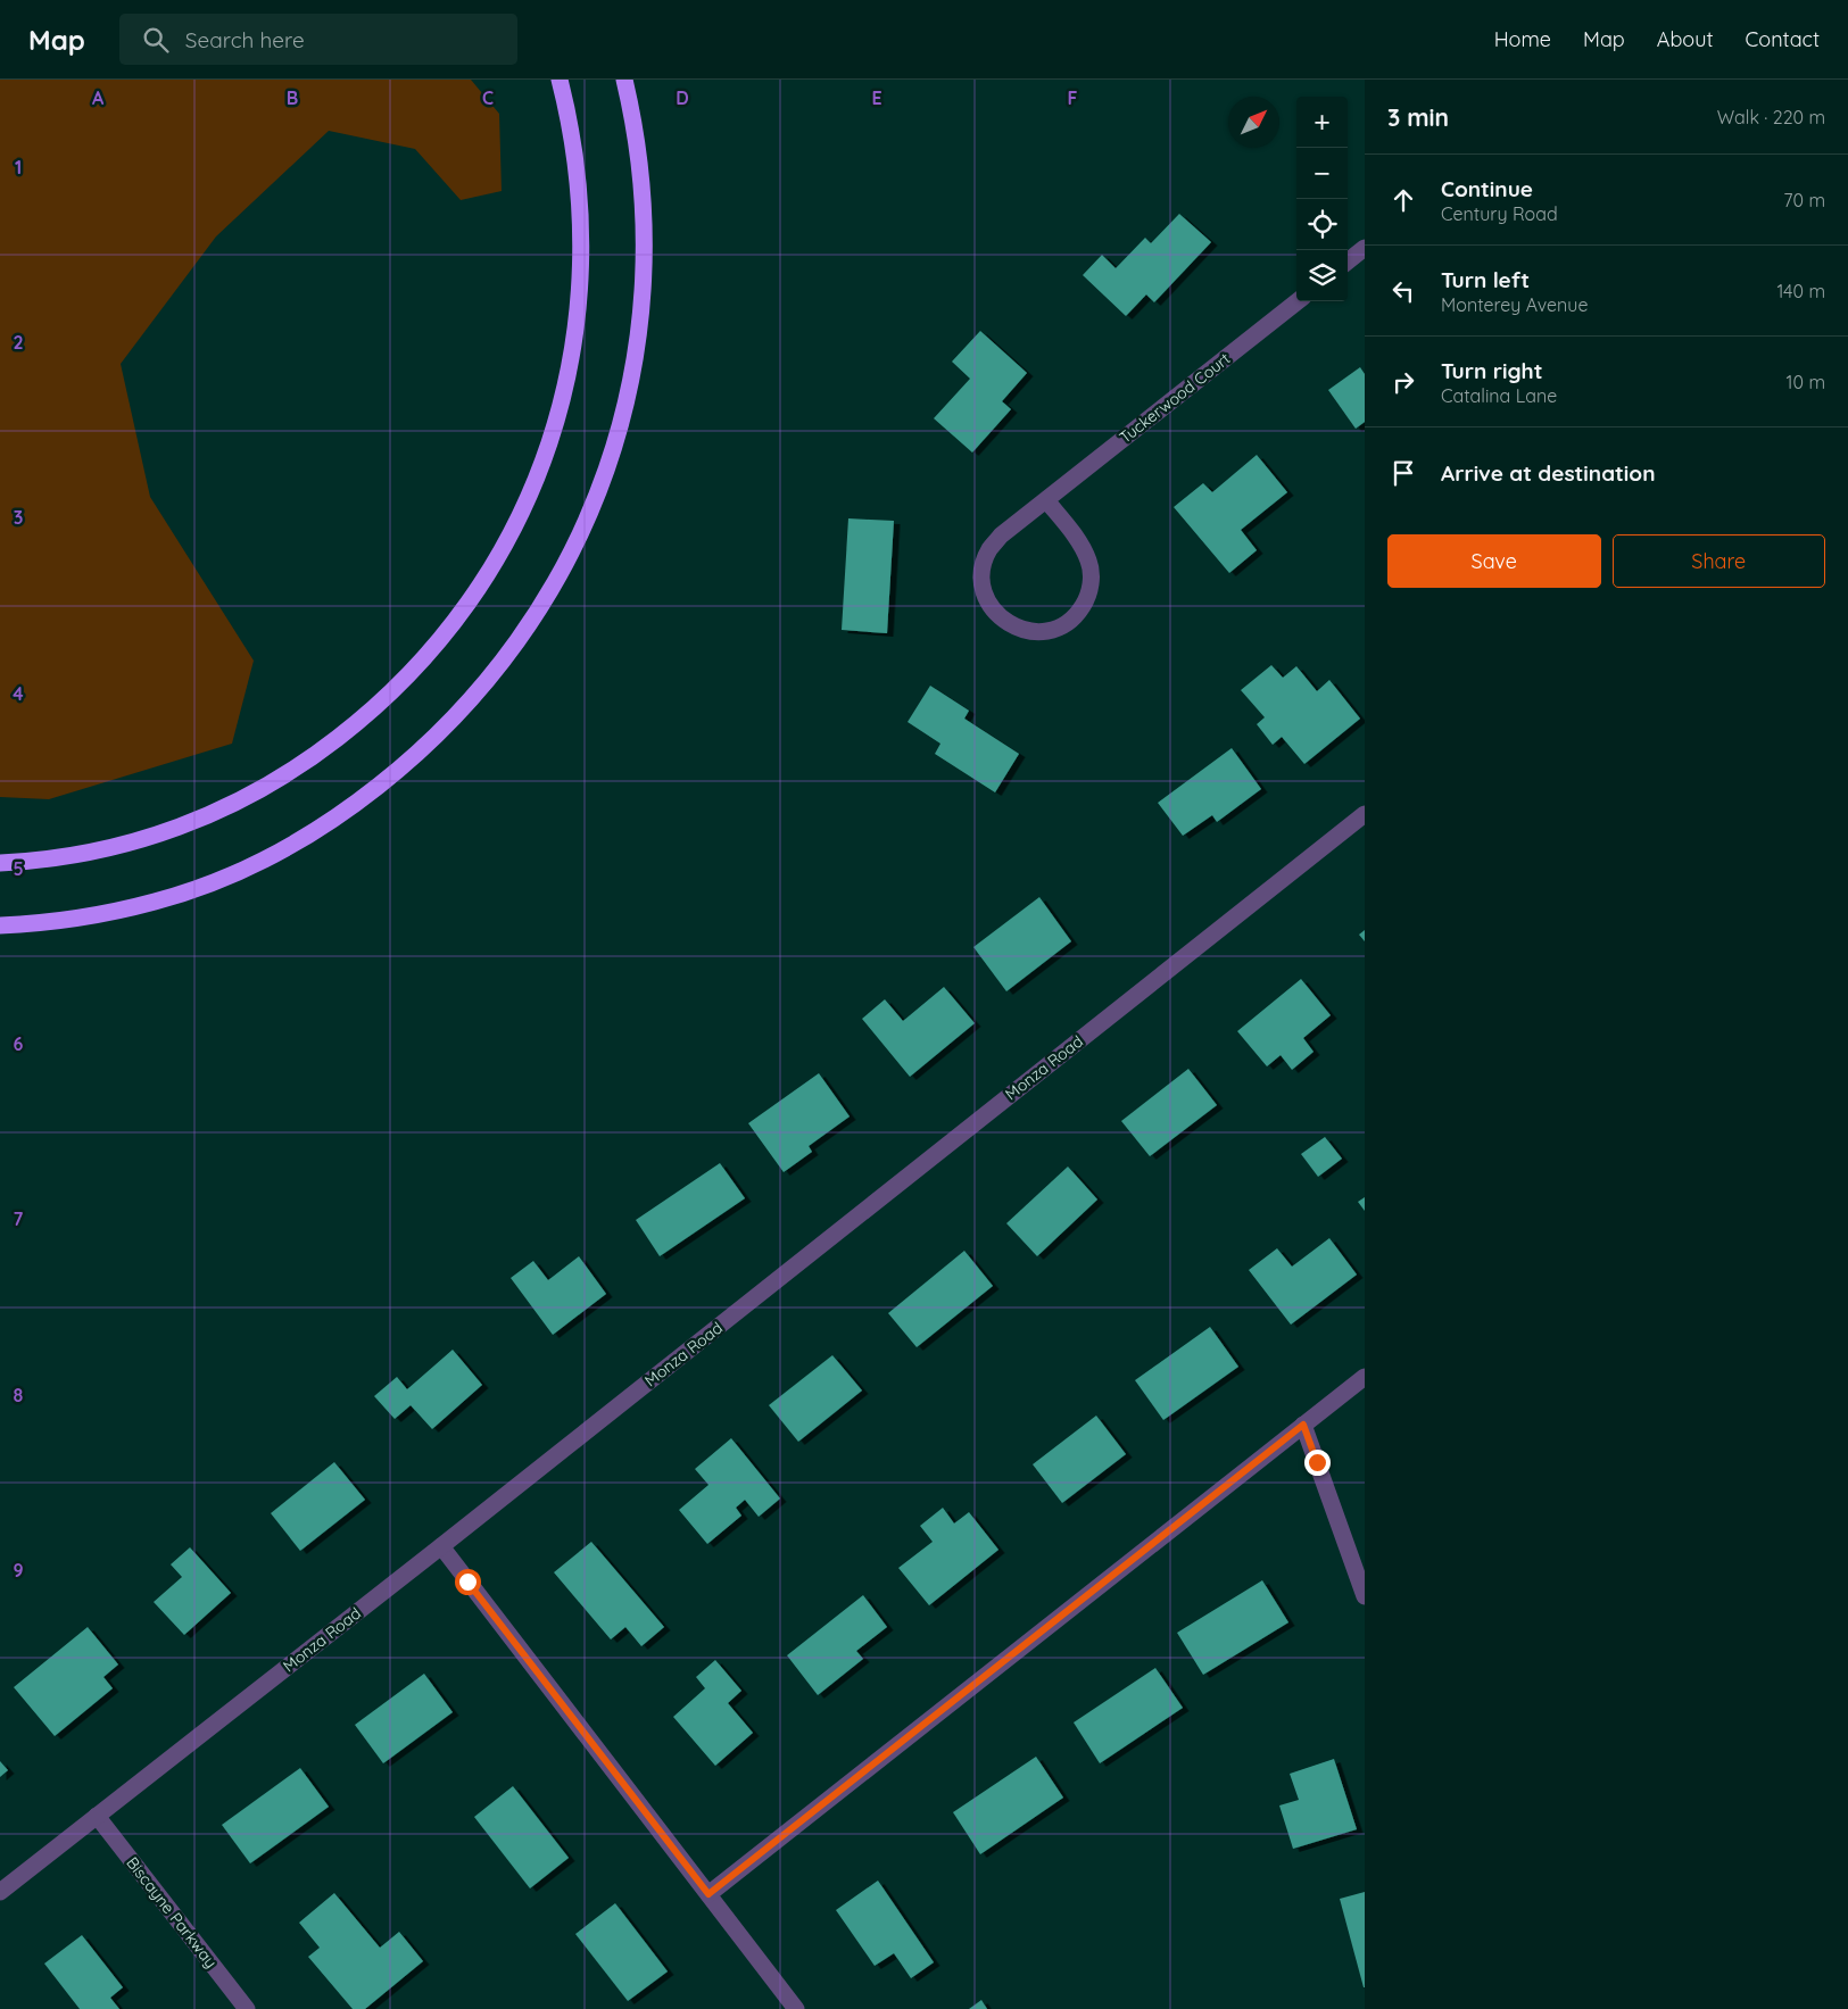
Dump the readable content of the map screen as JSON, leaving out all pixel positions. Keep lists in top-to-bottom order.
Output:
{
  "streets": {
    "street": ["Tuckerwood Court", "Monza Road", "Biscayne Parkway"]
  },
  "crossings": [
    ["Monza Road", "Biscayne Parkway"]
  ],
  "north": "top right",
  "page": {
    "header": "Map",
    "search": "Search here",
    "nav": [
      "Home",
      "Map",
      "About",
      "Contact"
    ],
    "heading": ["3 min", "Walk · 220 m"],
    "map_buttons": ["+", "−"],
    "list": [
      ["Continue", "Century Road", "70 m"],
      ["Turn left", "Monterey Avenue", "140 m"],
      ["Turn right", "Catalina Lane", "10 m"],
      "Arrive at destination"
    ],
    "buttons": ["Save", "Share"]
  },
  "grid": {
    "columns": [
      "A",
      "B",
      "C",
      "D",
      "E",
      "F"
    ],
    "rows": [
      "1",
      "2",
      "3",
      "4",
      "5",
      "6",
      "7",
      "8",
      "9"
    ]
  }
}
